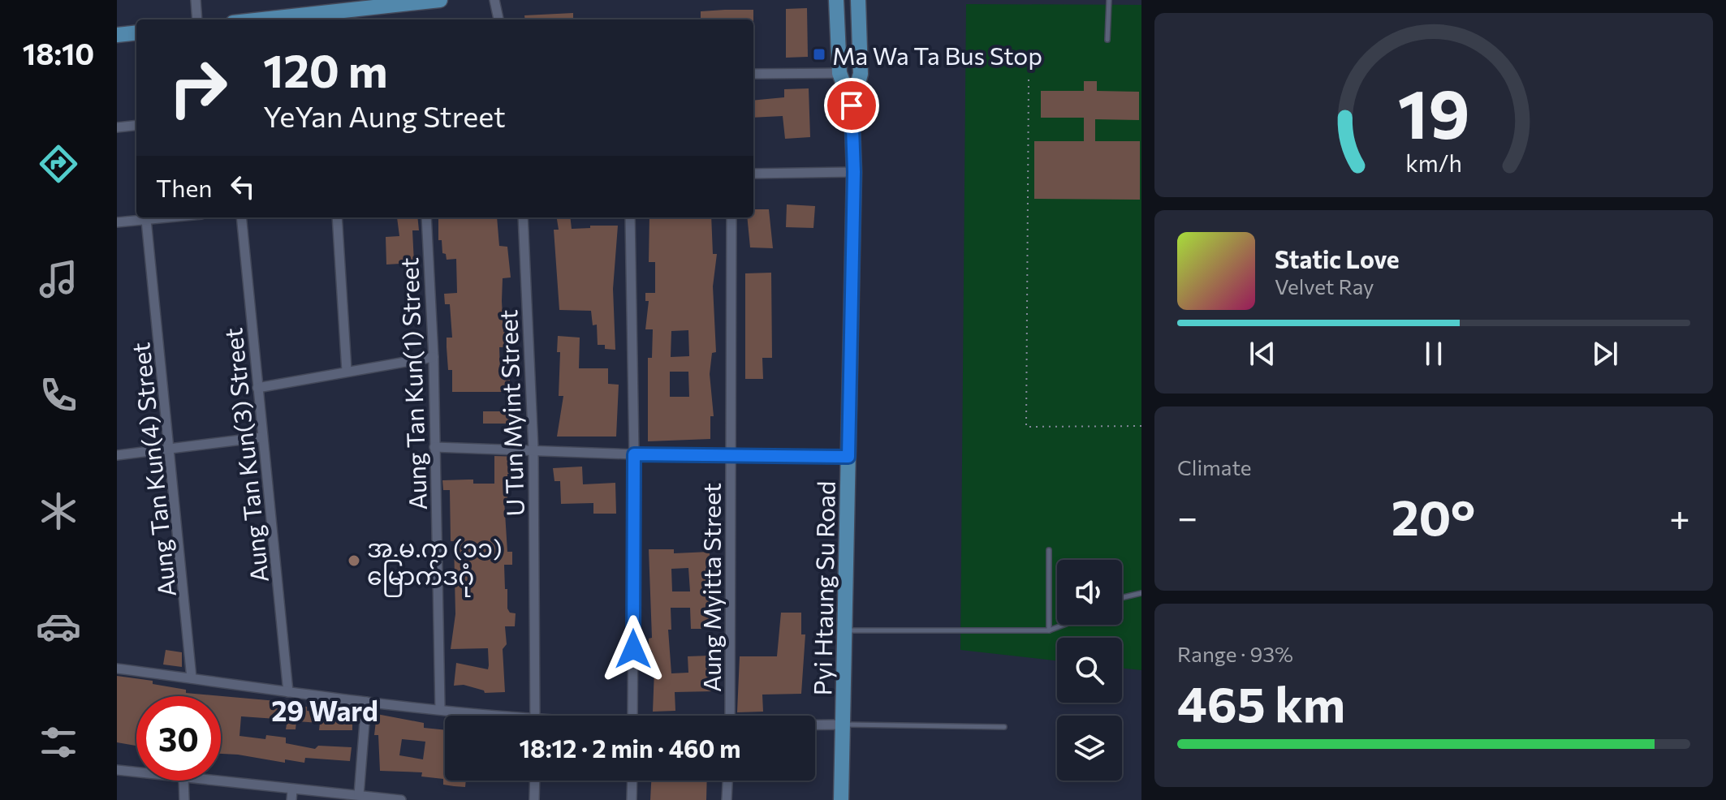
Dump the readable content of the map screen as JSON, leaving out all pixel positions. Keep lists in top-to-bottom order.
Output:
{
  "streets": {
    "main road": ["Pyi Htaung Su Road"],
    "street": [
      "Aung Tan Kun(1) Street",
      "U Tun Myint Street",
      "Aung Tan Kun(3) Street",
      "Aung Tan Kun(4) Street",
      "Aung Myitta Street"
    ]
  },
  "districts": ["29 Ward"],
  "places": {
    "transit": ["Ma Wa Ta Bus Stop"],
    "other": ["အ.မ.က (၁၁) မြောက်ဒဂုံ"]
  },
  "page": {
    "tabs": "18:10",
    "turn": ["120 m", "YeYan Aung Street"],
    "then": "Then",
    "song": ["Static Love", "Velvet Ray"],
    "tile": [
      "Climate",
      ["Range · 93%", "465 km"]
    ],
    "heat": ["−", "20°", "+"],
    "limit": "30",
    "trip": "18:12 · 2 min · 460 m",
    "gauge": ["19", "km/h"]
  }
}
